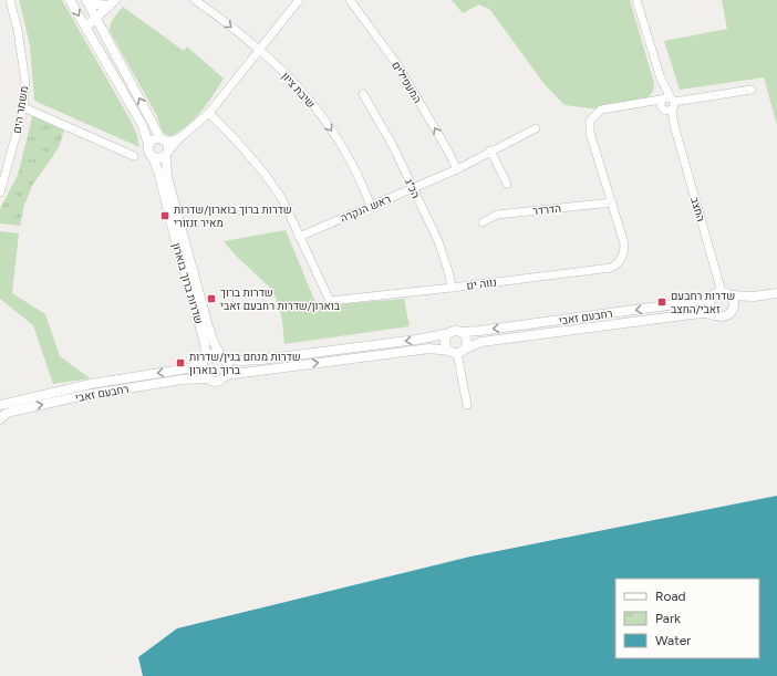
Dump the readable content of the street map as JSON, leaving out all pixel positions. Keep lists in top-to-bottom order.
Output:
{
  "streets": {
    "street": [
      "המעפילים",
      "שיבת ציון",
      "משמר הים",
      "הכ\"ג",
      "ראש הנקרה",
      "הדרדר",
      "החצב",
      "שדרות ברוך בוארון",
      "נווה ים",
      "רחבעם זאבי"
    ]
  },
  "crossings": [
    ["המעפילים", "ראש הנקרה"],
    ["שיבת ציון", "ראש הנקרה"],
    ["הכ\"ג", "ראש הנקרה"],
    ["הכ\"ג", "נווה ים"],
    ["ראש הנקרה", "נווה ים"],
    ["הדרדר", "נווה ים"],
    ["החצב", "רחבעם זאבי"],
    ["שדרות ברוך בוארון", "רחבעם זאבי"]
  ],
  "one_way": ["המעפילים", "שיבת ציון"],
  "places": {
    "transit": [
      "שדרות ברוך בוארון/שדרות מאיר זנזורי",
      "שדרות ברוך בוארון/שדרות רחבעם זאבי",
      "שדרות רחבעם זאבי/החצב",
      "שדרות מנחם בגין/שדרות ברוך בוארון"
    ]
  },
  "legend": ["Road", "Park", "Water"]
}
